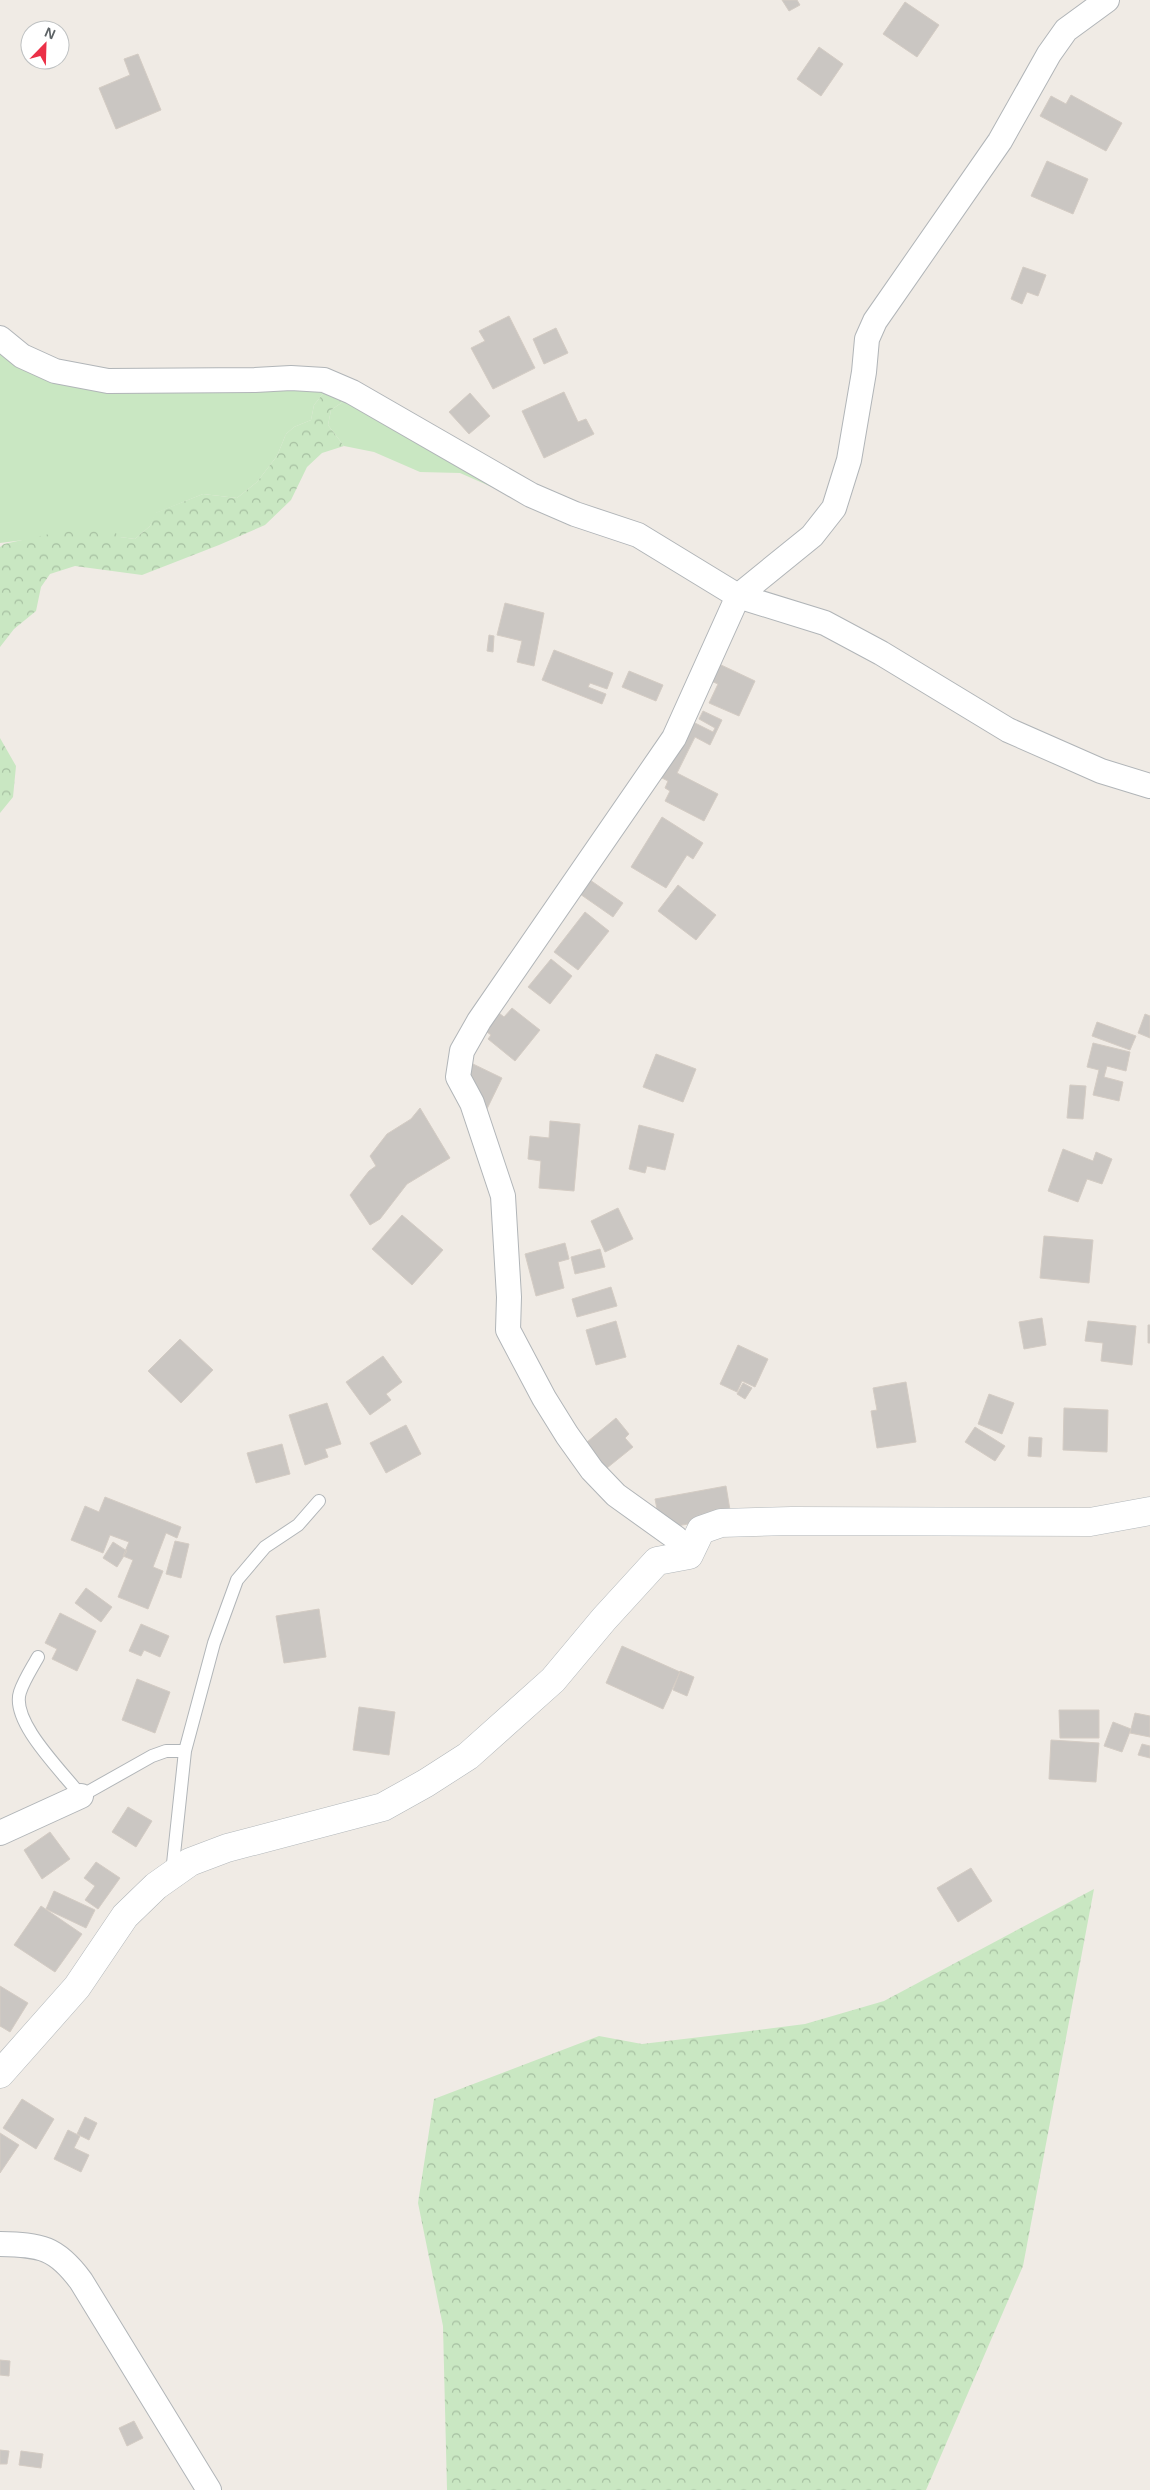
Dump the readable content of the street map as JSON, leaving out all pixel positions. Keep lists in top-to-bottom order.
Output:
{
  "north": "top right"
}
